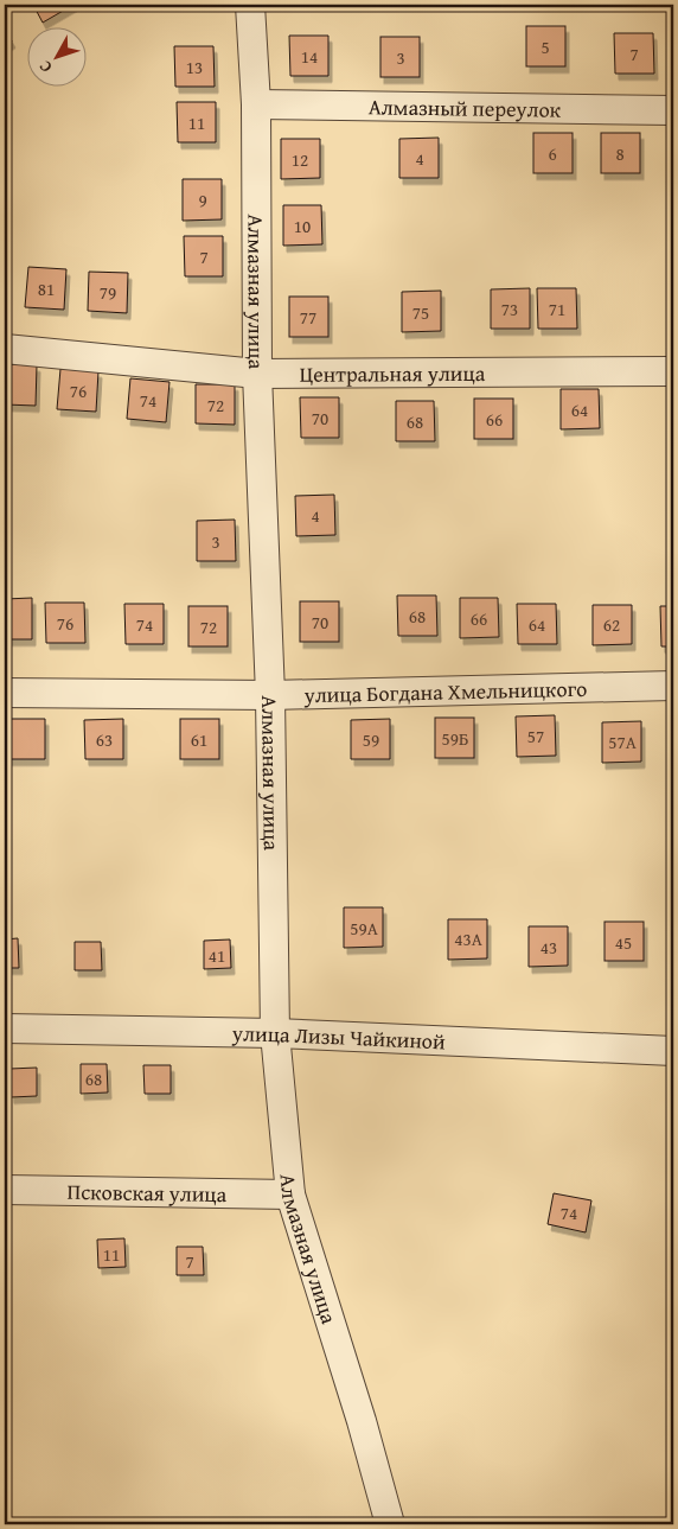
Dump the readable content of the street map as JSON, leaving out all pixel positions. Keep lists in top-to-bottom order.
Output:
{
  "streets": {
    "street": [
      "Алмазный переулок",
      "Алмазная улица",
      "Центральная улица",
      "улица Богдана Хмельницкого",
      "улица Лизы Чайкиной",
      "Псковская улица"
    ]
  },
  "crossings": [
    ["Алмазный переулок", "Алмазная улица"],
    ["Алмазная улица", "Центральная улица"],
    ["Алмазная улица", "улица Богдана Хмельницкого"],
    ["Алмазная улица", "улица Лизы Чайкиной"],
    ["Алмазная улица", "Псковская улица"]
  ],
  "house_numbers": [
    "5",
    "7",
    "14",
    "3",
    "13",
    "11",
    "6",
    "8",
    "4",
    "12",
    "9",
    "10",
    "7",
    "81",
    "79",
    "73",
    "71",
    "75",
    "77",
    "76",
    "74",
    "72",
    "64",
    "70",
    "66",
    "68",
    "4",
    "3",
    "68",
    "66",
    "70",
    "76",
    "74",
    "64",
    "62",
    "72",
    "57",
    "59Б",
    "63",
    "61",
    "59",
    "57А",
    "59А",
    "43А",
    "45",
    "43",
    "41",
    "68",
    "74",
    "11",
    "7"
  ],
  "north": "bottom left"
}
